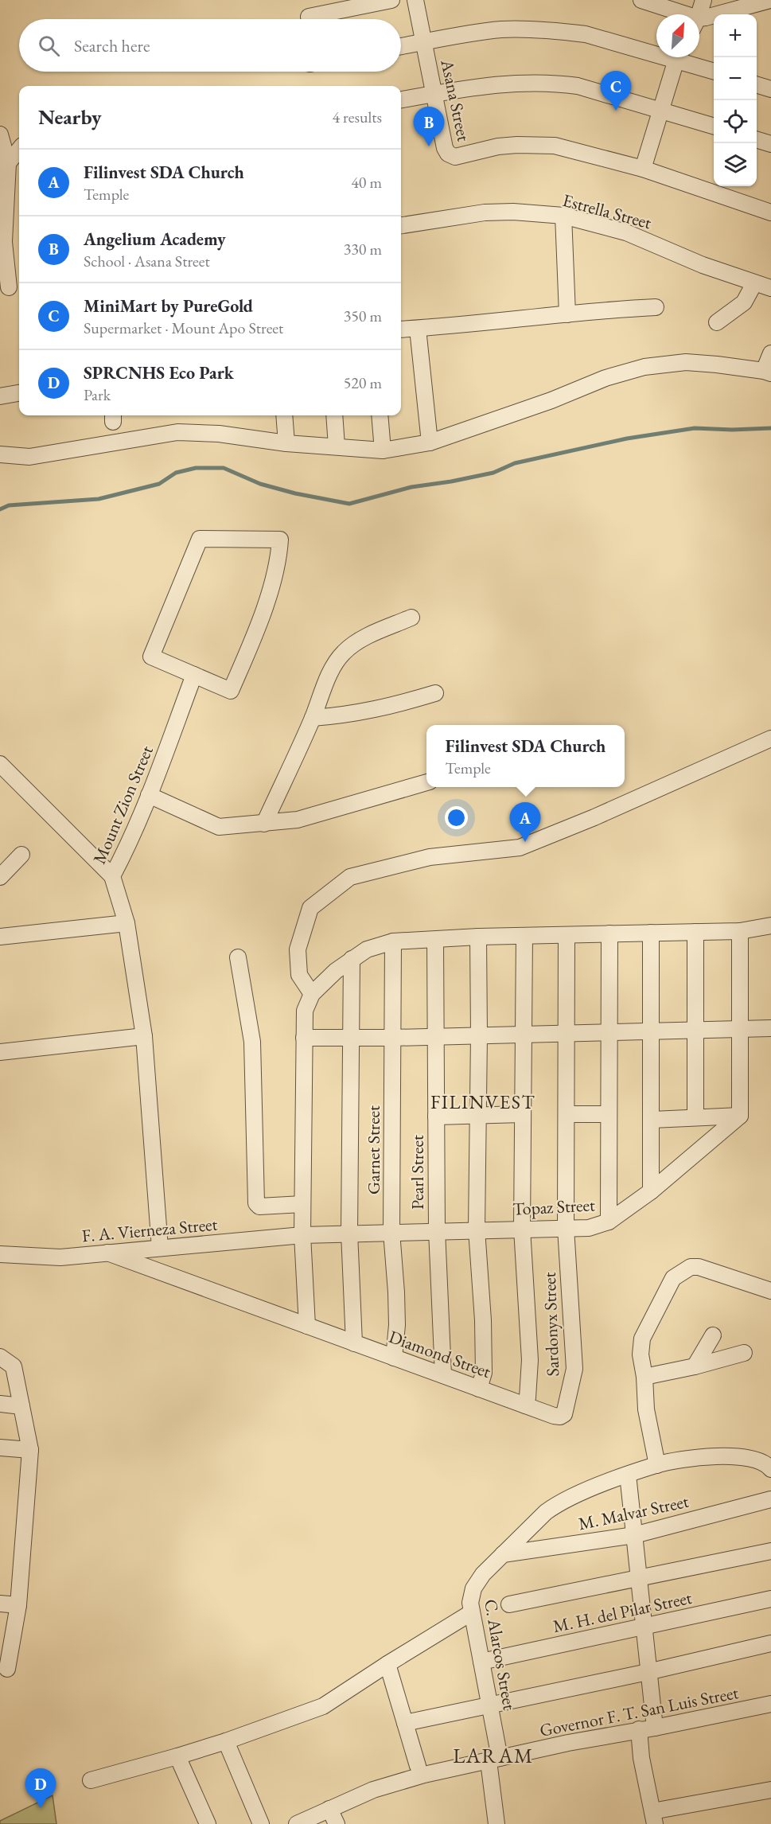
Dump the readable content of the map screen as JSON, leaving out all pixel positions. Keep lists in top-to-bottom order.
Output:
{
  "streets": {
    "street": [
      "Asana Street",
      "Estrella Street",
      "Mount Zion Street",
      "Garnet Street",
      "Pearl Street",
      "Topaz Street",
      "F. A. Vierneza Street",
      "Sardonyx Street",
      "Diamond Street",
      "M. Malvar Street",
      "M. H. del Pilar Street",
      "C. Alarcos Street",
      "Governor F. T. San Luis Street"
    ]
  },
  "crossings": [
    ["Mount Zion Street", "F. A. Vierneza Street"],
    ["Garnet Street", "Topaz Street"],
    ["Garnet Street", "Diamond Street"],
    ["Pearl Street", "Topaz Street"],
    ["Pearl Street", "Diamond Street"],
    ["Topaz Street", "F. A. Vierneza Street"],
    ["Topaz Street", "Sardonyx Street"],
    ["F. A. Vierneza Street", "Diamond Street"],
    ["Sardonyx Street", "Diamond Street"],
    ["M. Malvar Street", "C. Alarcos Street"],
    ["M. H. del Pilar Street", "C. Alarcos Street"],
    ["C. Alarcos Street", "Governor F. T. San Luis Street"]
  ],
  "districts": ["FILINVEST", "LARAM"],
  "north": "top right",
  "page": {
    "map_buttons": ["+", "−"],
    "search": "Search here",
    "pins": [
      "C",
      "B",
      "A",
      "D"
    ],
    "heading": ["Nearby", "4 results"],
    "list": [
      {
        "mark": "A",
        "name": "Filinvest SDA Church",
        "note": "Temple",
        "value": "40 m"
      },
      {
        "mark": "B",
        "name": "Angelium Academy",
        "note": "School · Asana Street",
        "value": "330 m"
      },
      {
        "mark": "C",
        "name": "MiniMart by PureGold",
        "note": "Supermarket · Mount Apo Street",
        "value": "350 m"
      },
      {
        "mark": "D",
        "name": "SPRCNHS Eco Park",
        "note": "Park",
        "value": "520 m"
      }
    ],
    "popup": ["Filinvest SDA Church", "Temple"]
  }
}
